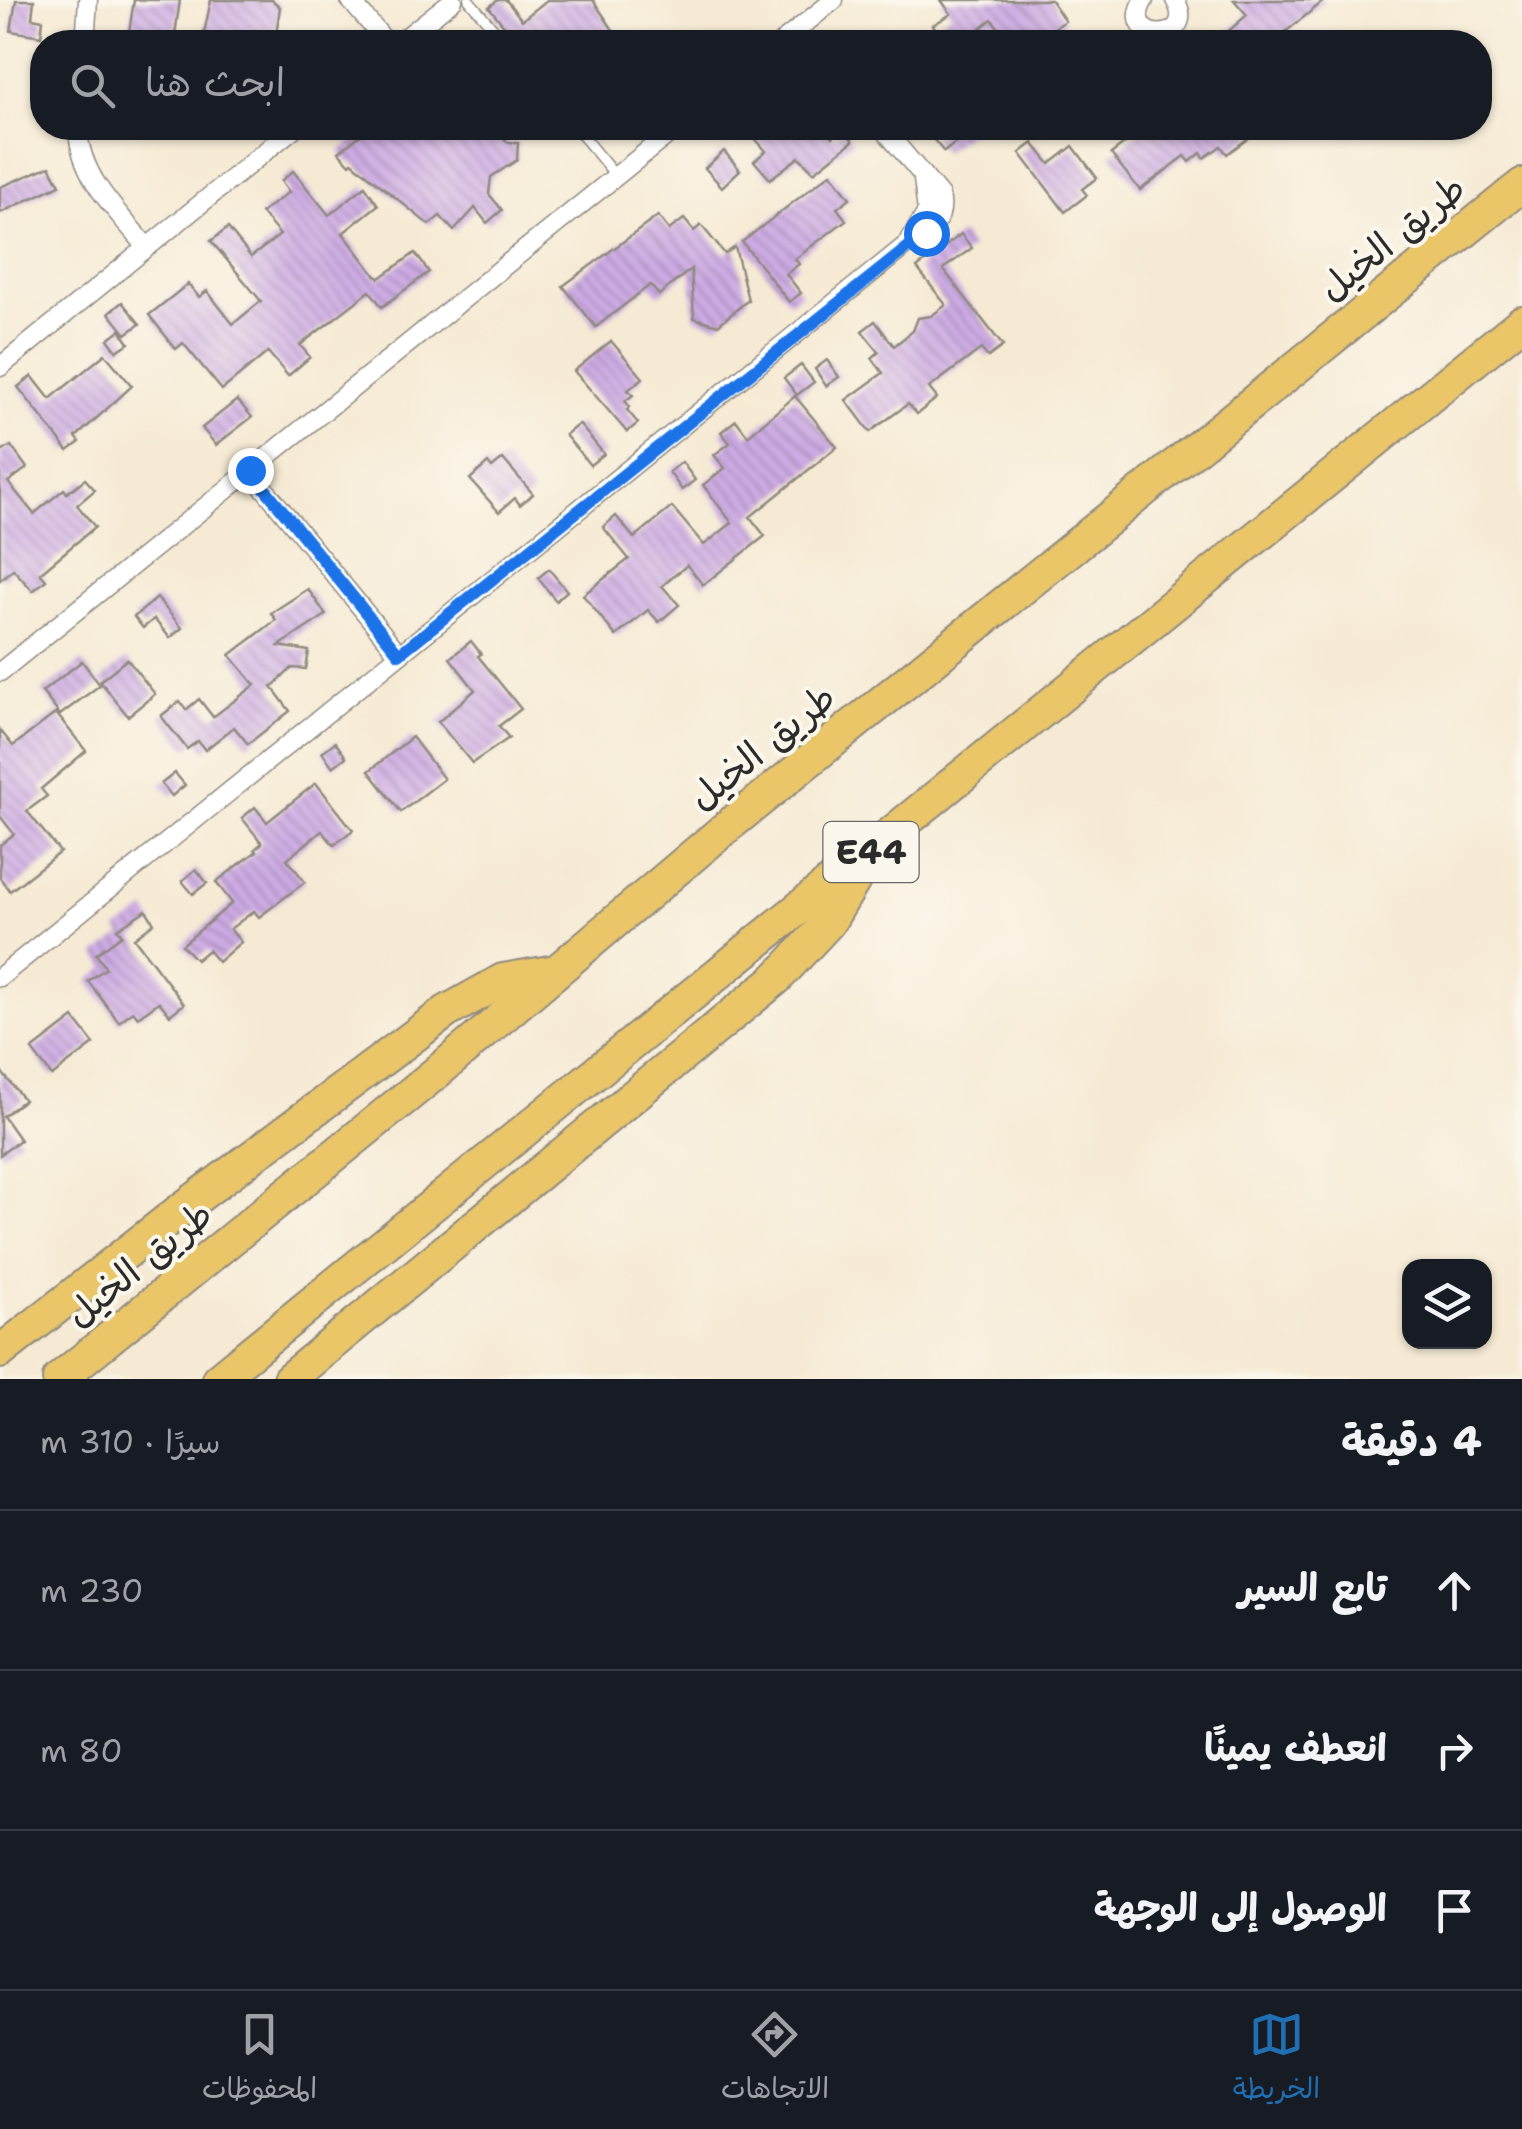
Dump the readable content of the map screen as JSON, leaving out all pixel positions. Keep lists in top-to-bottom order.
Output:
{
  "streets": {
    "highway": ["طريق الخيل", "E44"]
  },
  "page": {
    "search": "ابحث هنا",
    "heading": ["4 دقيقة", "سيرًا · 310 m"],
    "list": [
      ["تابع السير", "230 m"],
      ["انعطف يمينًا", "80 m"],
      "الوصول إلى الوجهة"
    ],
    "nav": ["الخريطة", "الاتجاهات", "المحفوظات"]
  }
}
